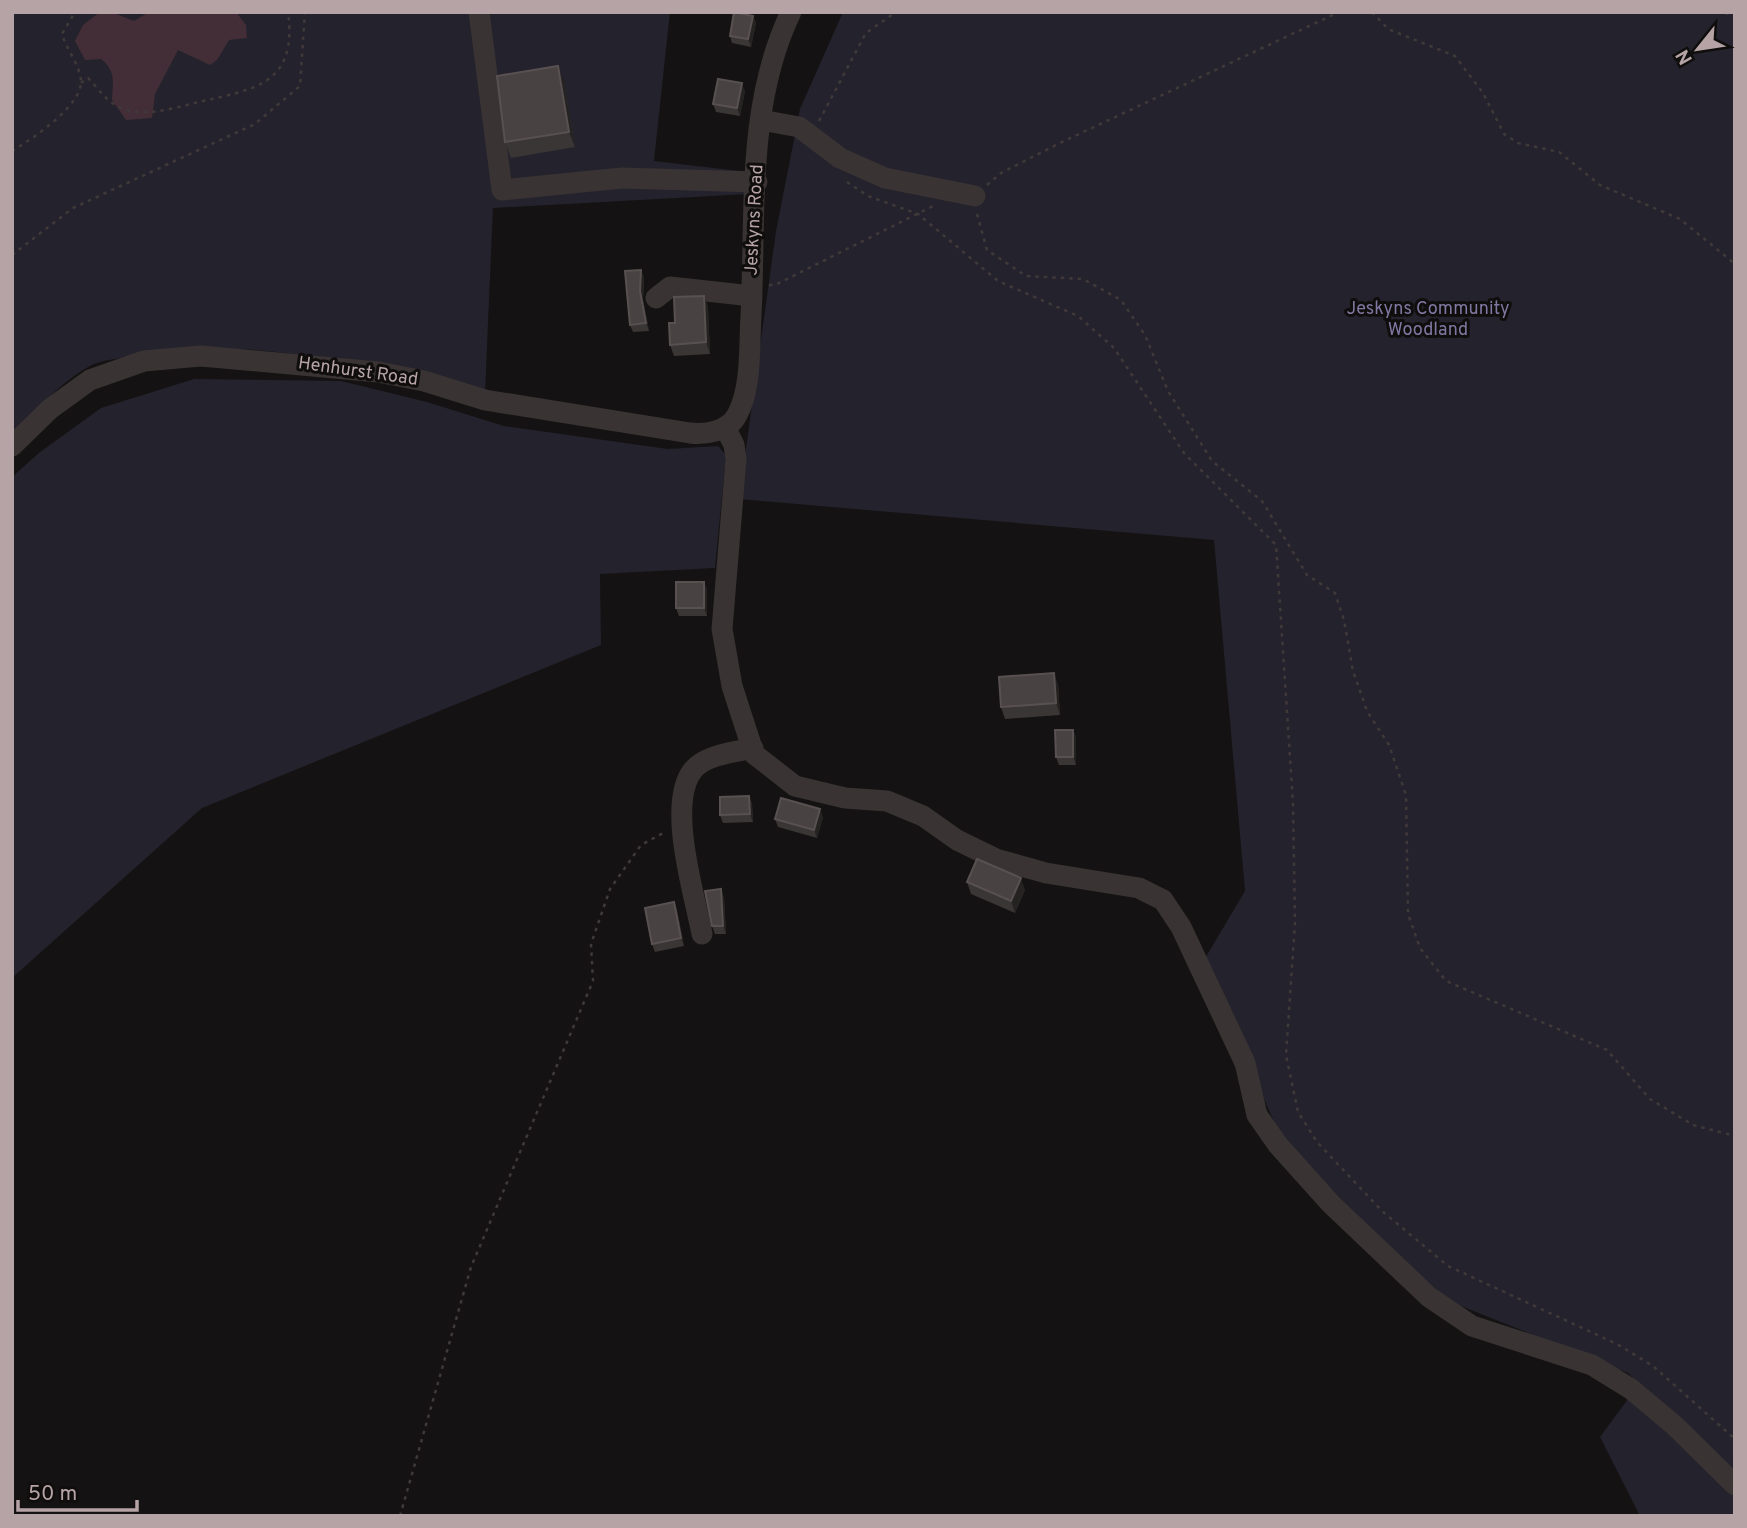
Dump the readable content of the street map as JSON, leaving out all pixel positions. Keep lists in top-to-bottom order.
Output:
{
  "streets": {
    "street": ["Jeskyns Road", "Henhurst Road"]
  },
  "crossings": [
    ["Jeskyns Road", "Henhurst Road"]
  ],
  "parks": ["Jeskyns Community Woodland"],
  "scale_bar": "50 m",
  "north": "bottom left"
}
